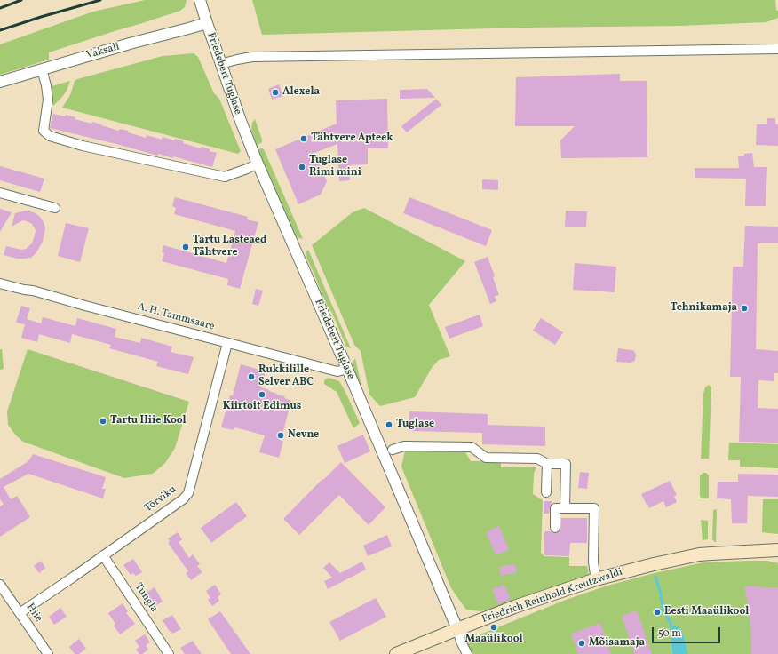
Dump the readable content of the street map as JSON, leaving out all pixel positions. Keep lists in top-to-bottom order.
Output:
{
  "streets": {
    "main road": ["Friedrich Reinhold Kreutzwaldi"],
    "street": [
      "Vaksali",
      "Friedebert Tuglase",
      "A. H. Tammsaare",
      "Tõrviku",
      "Tungla",
      "Hiie"
    ]
  },
  "crossings": [
    ["Vaksali", "Friedebert Tuglase"],
    ["Friedebert Tuglase", "A. H. Tammsaare"],
    ["Friedebert Tuglase", "Friedrich Reinhold Kreutzwaldi"],
    ["A. H. Tammsaare", "Tõrviku"],
    ["Tõrviku", "Tungla"],
    ["Tõrviku", "Hiie"]
  ],
  "places": [
    "Alexela",
    "Tähtvere Apteek",
    "Tuglase Rimi mini",
    "Tartu Lasteaed Tähtvere",
    "Tehnikamaja",
    "Rukkilille Selver ABC",
    "Kiirtoit Edimus",
    "Tartu Hiie Kool",
    "Tuglase",
    "Nevne",
    "Eesti Maaülikool",
    "Maaülikool",
    "Mõisamaja"
  ],
  "scale_bar": "50 m"
}
